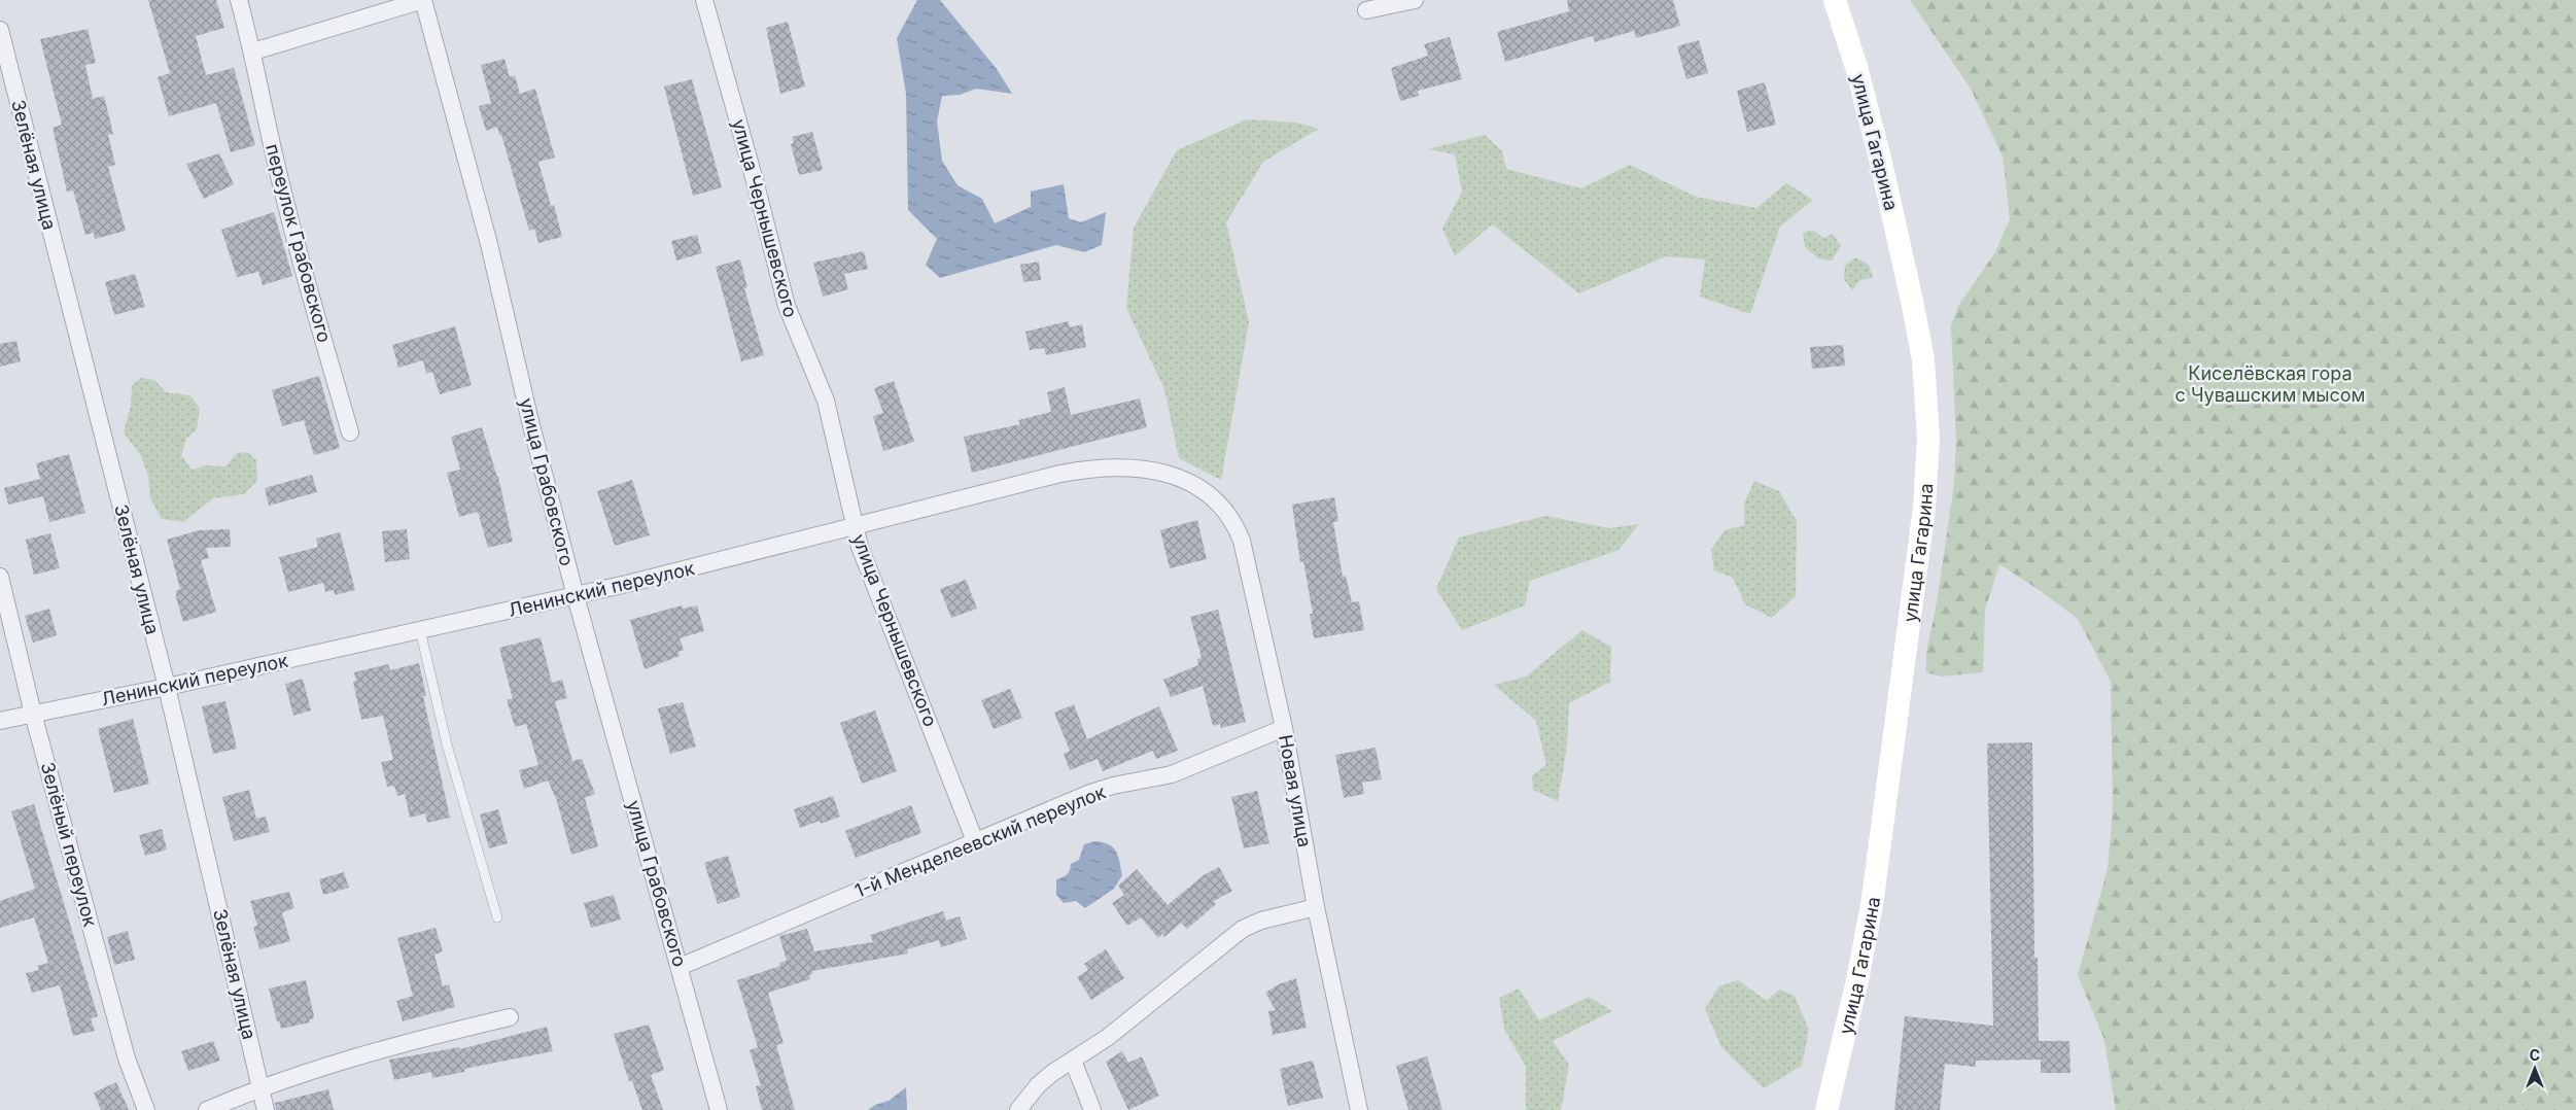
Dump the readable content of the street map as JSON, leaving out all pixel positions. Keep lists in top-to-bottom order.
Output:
{
  "streets": {
    "main road": ["улица Гагарина"],
    "street": [
      "Зелёная улица",
      "улица Чернышевского",
      "переулок Грабовского",
      "улица Грабовского",
      "Ленинский переулок",
      "Новая улица",
      "1-й Менделеевский переулок",
      "Зелёный переулок"
    ]
  },
  "crossings": [
    ["Зелёная улица", "Ленинский переулок"],
    ["улица Чернышевского", "Ленинский переулок"],
    ["улица Чернышевского", "1-й Менделеевский переулок"],
    ["улица Грабовского", "Ленинский переулок"],
    ["улица Грабовского", "1-й Менделеевский переулок"],
    ["Ленинский переулок", "Новая улица"],
    ["Ленинский переулок", "Зелёный переулок"],
    ["Новая улица", "1-й Менделеевский переулок"]
  ],
  "parks": ["Киселёвская гора с Чувашским мысом"],
  "north": "top"
}
